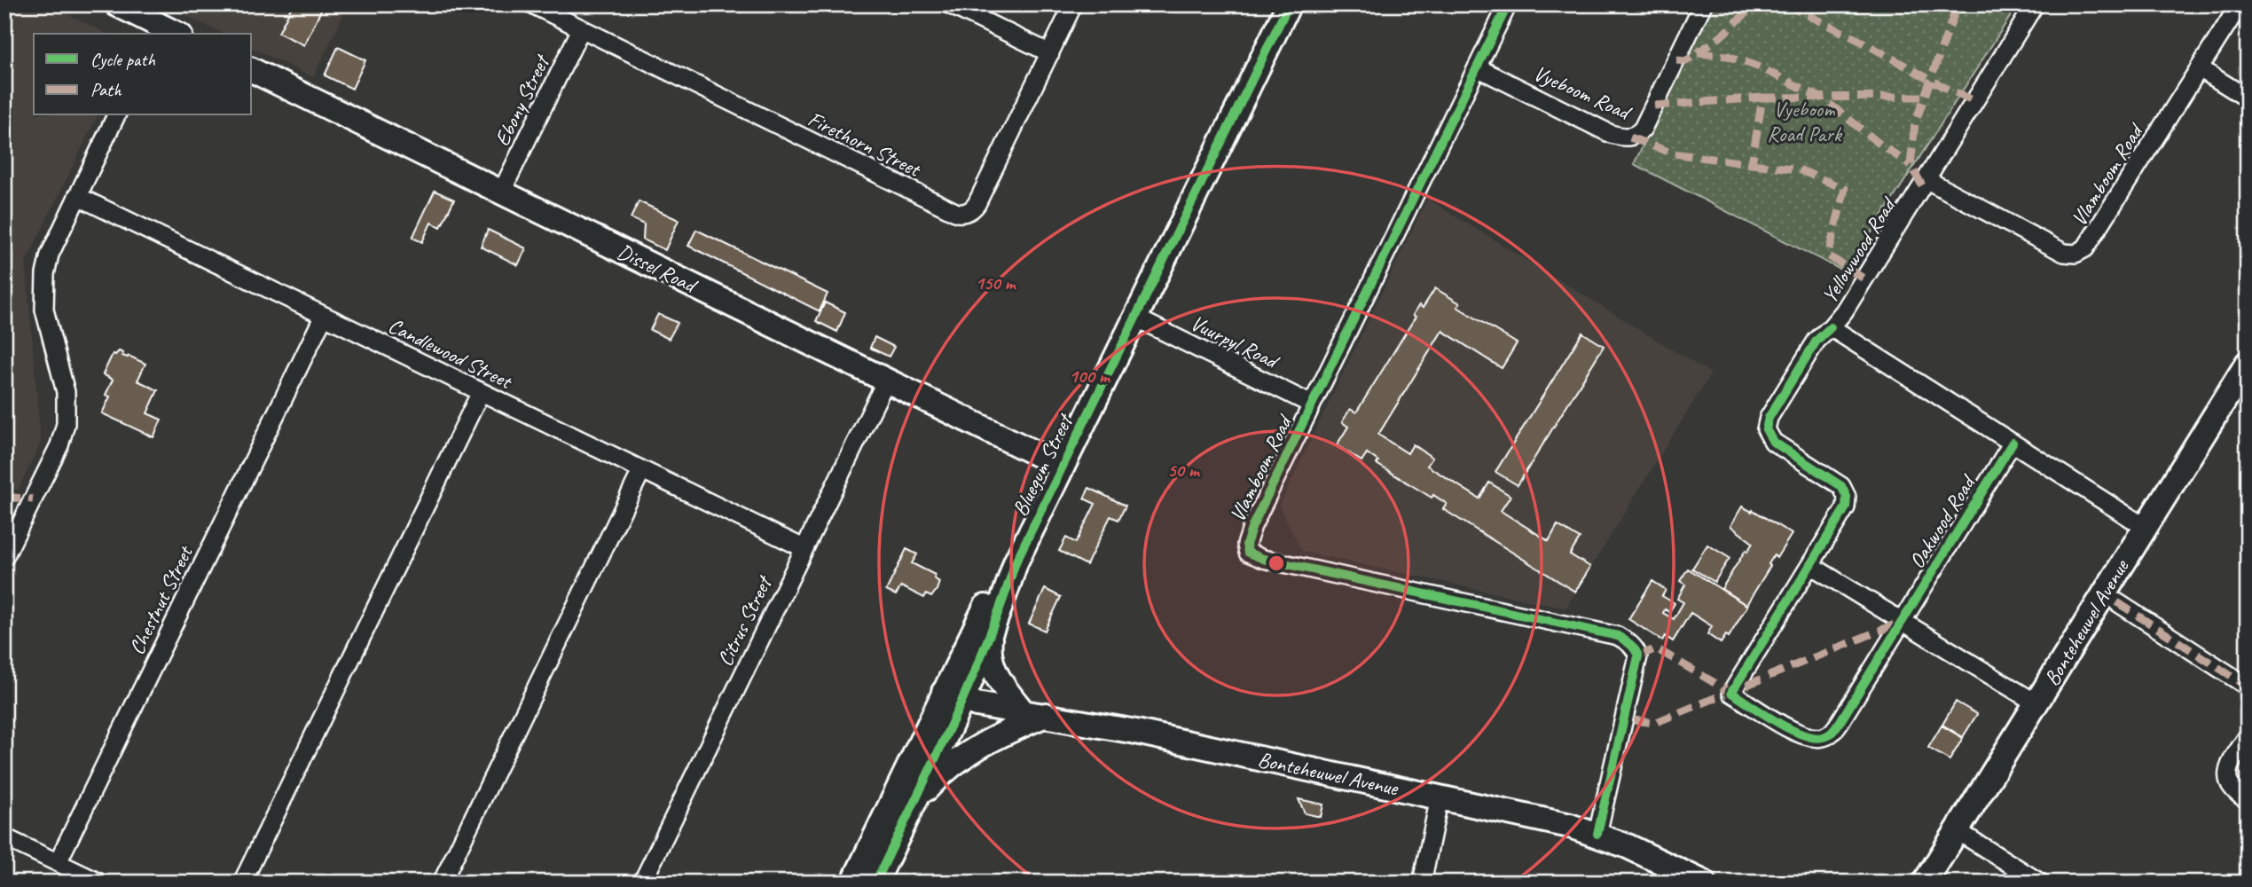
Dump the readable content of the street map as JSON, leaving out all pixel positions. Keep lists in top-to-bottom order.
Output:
{
  "streets": {
    "street": [
      "Vyeboom Road",
      "Ebony Street",
      "Firethorn Street",
      "Vlamboom Road",
      "Yellowwood Road",
      "Dissel Road",
      "Vuurpyl Road",
      "Candlewood Street",
      "Bluegum Street",
      "Oakwood Road",
      "Chestnut Street",
      "Citrus Street",
      "Bonteheuwel Avenue"
    ]
  },
  "crossings": [
    ["Vyeboom Road", "Vlamboom Road"],
    ["Ebony Street", "Firethorn Street"],
    ["Ebony Street", "Dissel Road"],
    ["Vlamboom Road", "Yellowwood Road"],
    ["Vlamboom Road", "Vuurpyl Road"],
    ["Vlamboom Road", "Bonteheuwel Avenue"],
    ["Yellowwood Road", "Oakwood Road"],
    ["Yellowwood Road", "Bonteheuwel Avenue"],
    ["Dissel Road", "Bluegum Street"],
    ["Dissel Road", "Citrus Street"],
    ["Vuurpyl Road", "Bluegum Street"],
    ["Candlewood Street", "Chestnut Street"],
    ["Candlewood Street", "Citrus Street"],
    ["Bluegum Street", "Bonteheuwel Avenue"]
  ],
  "parks": ["Vyeboom Road Park"],
  "legend": ["Cycle path", "Path"],
  "rings": ["150 m", "100 m", "50 m"]
}
